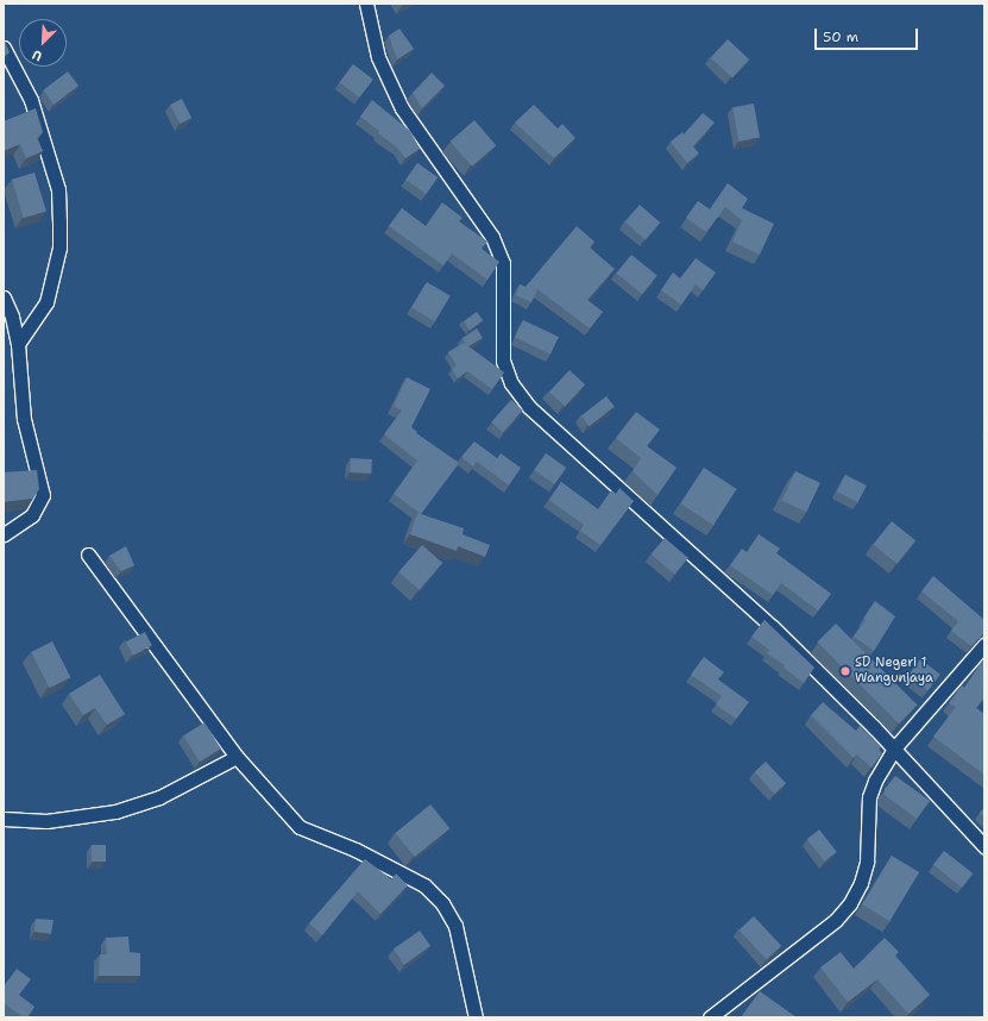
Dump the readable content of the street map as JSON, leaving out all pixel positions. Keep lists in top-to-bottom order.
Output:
{
  "places": ["SD Negeri 1 Wangunjaya"],
  "scale_bar": "50 m",
  "north": "bottom left"
}
